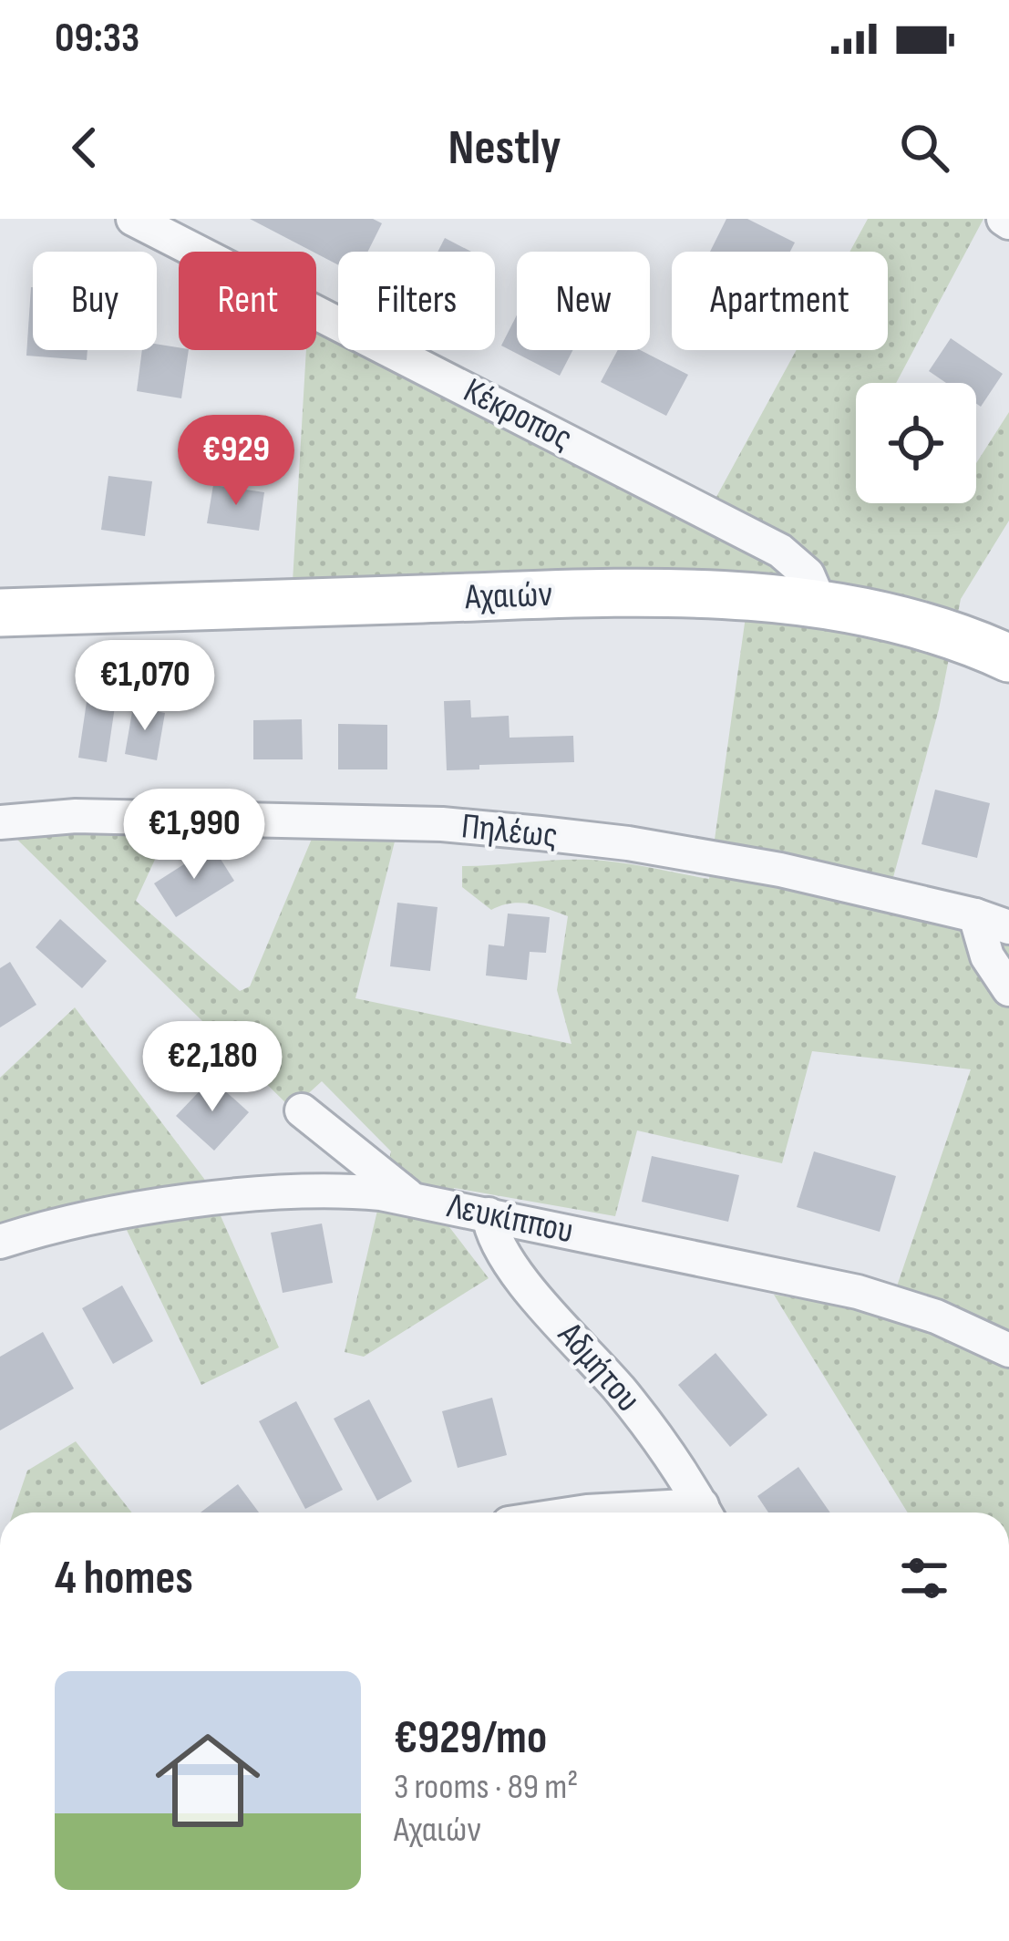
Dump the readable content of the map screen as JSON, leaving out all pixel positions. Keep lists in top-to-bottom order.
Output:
{
  "streets": {
    "main road": ["Αχαιών"],
    "street": [
      "Κέκροπος",
      "Πηλέως",
      "Λευκίππου",
      "Αδμήτου"
    ]
  },
  "crossings": [
    ["Κέκροπος", "Αχαιών"],
    ["Λευκίππου", "Αδμήτου"]
  ],
  "page": {
    "status": "09:33",
    "header": "Nestly",
    "chip": [
      "Buy",
      "Rent",
      "Filters",
      "New",
      "Apartment"
    ],
    "price": [
      "€929",
      "€1,070",
      "€1,990",
      "€2,180"
    ],
    "heading": "4 homes",
    "list": [
      {
        "name": "€929/mo",
        "note": "3 rooms · 89 m² · Αχαιών"
      }
    ]
  }
}
